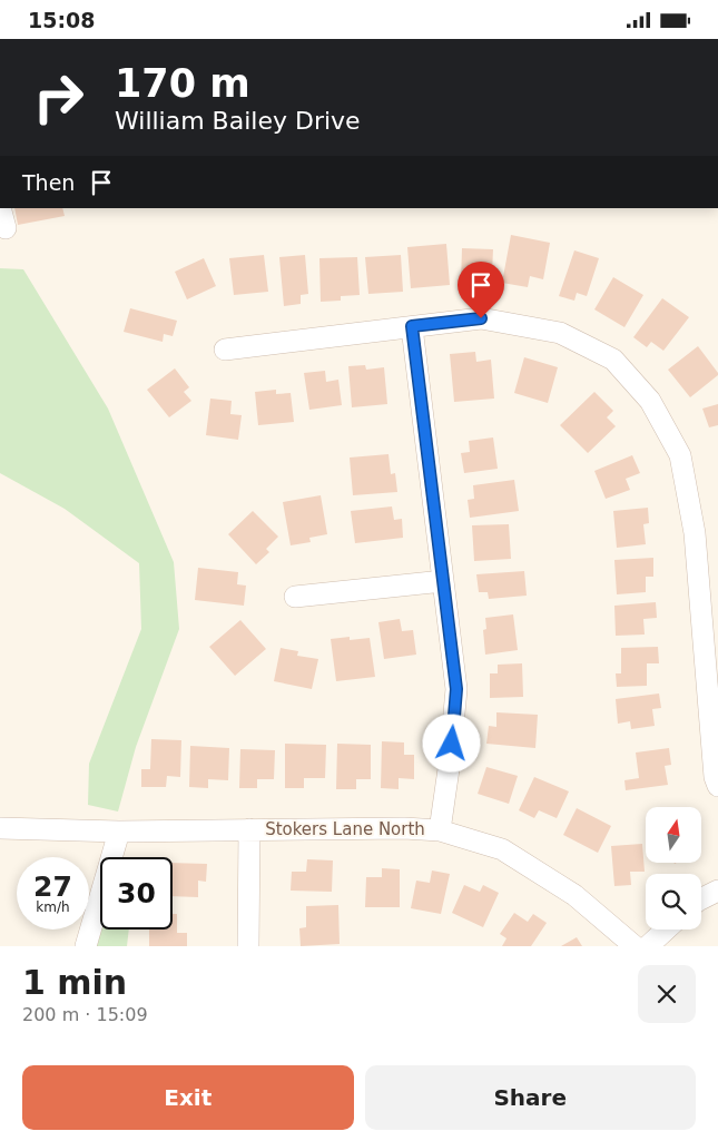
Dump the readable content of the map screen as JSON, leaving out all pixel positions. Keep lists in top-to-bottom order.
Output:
{
  "streets": {
    "street": ["Stokers Lane North"]
  },
  "north": "top",
  "page": {
    "status": "15:08",
    "turn": ["170 m", "William Bailey Drive"],
    "then": "Then",
    "speed": "27 km/h",
    "limit": "30",
    "heading": ["1 min", "200 m · 15:09"],
    "buttons": ["Exit", "Share"]
  }
}
